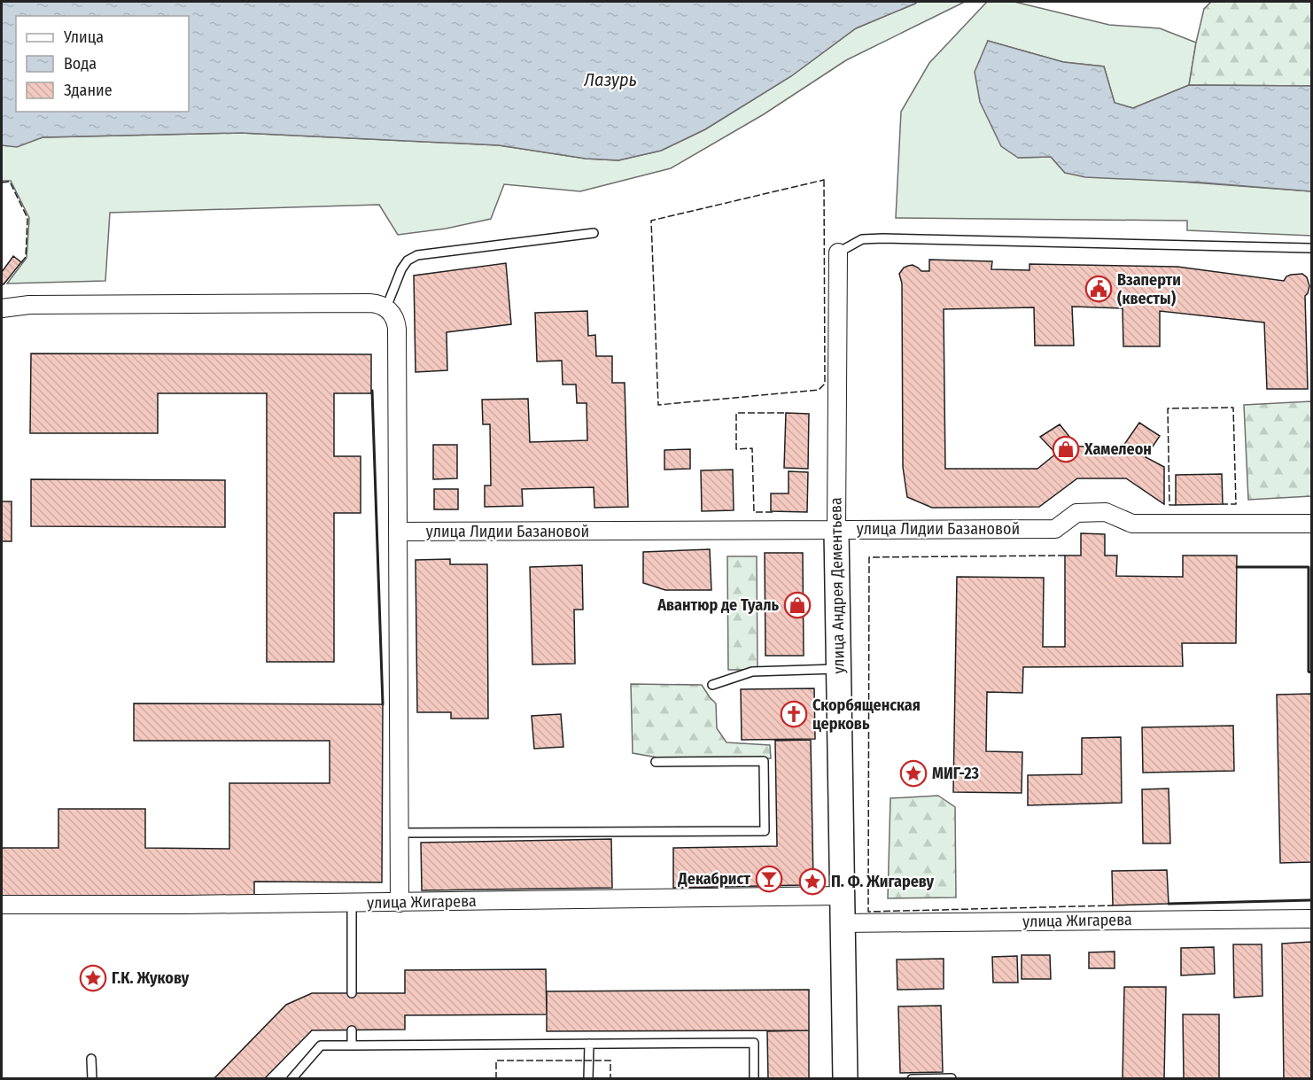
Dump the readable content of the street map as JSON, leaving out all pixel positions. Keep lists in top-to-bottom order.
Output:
{
  "streets": {
    "street": ["улица Лидии Базановой", "улица Андрея Дементьева", "улица Жигарева"]
  },
  "crossings": [
    ["улица Лидии Базановой", "улица Андрея Дементьева"],
    ["улица Андрея Дементьева", "улица Жигарева"]
  ],
  "water": ["Лазурь"],
  "places": {
    "public building": ["Взаперти (квесты)"],
    "shop": ["Хамелеон", "Авантюр де Туаль"],
    "church": ["Скорбященская церковь"],
    "place": ["МИГ-23", "П. Ф. Жигареву", "Г.К. Жукову"],
    "bar": ["Декабрист"]
  },
  "legend": ["Улица", "Вода", "Здание"]
}
